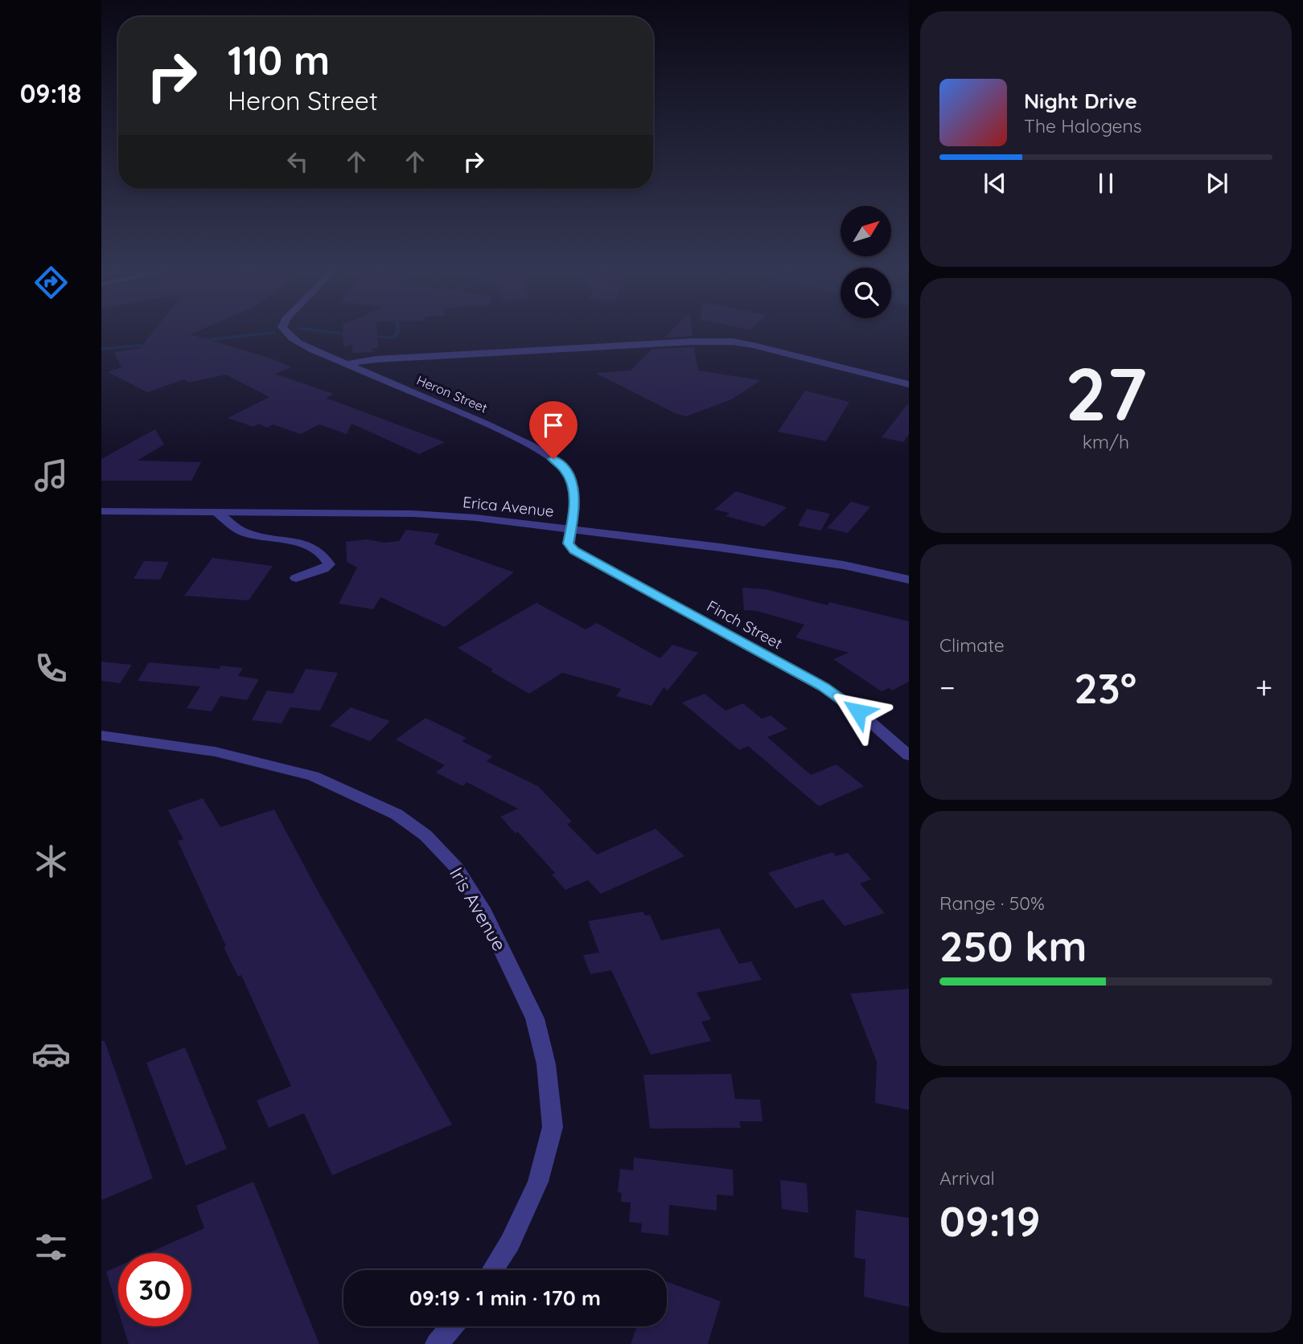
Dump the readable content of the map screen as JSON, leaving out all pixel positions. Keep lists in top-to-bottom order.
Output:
{
  "streets": {
    "street": [
      "Heron Street",
      "Erica Avenue",
      "Finch Street",
      "Iris Avenue"
    ]
  },
  "crossings": [
    ["Heron Street", "Erica Avenue"],
    ["Heron Street", "Finch Street"],
    ["Erica Avenue", "Finch Street"]
  ],
  "north": "top right",
  "page": {
    "tabs": "09:18",
    "turn": ["110 m", "Heron Street"],
    "song": ["Night Drive", "The Halogens"],
    "tile": [
      ["27", "km/h"],
      "Climate",
      ["Range · 50%", "250 km"],
      ["Arrival", "09:19"]
    ],
    "heat": ["−", "23°", "+"],
    "limit": "30",
    "trip": "09:19 · 1 min · 170 m"
  }
}
